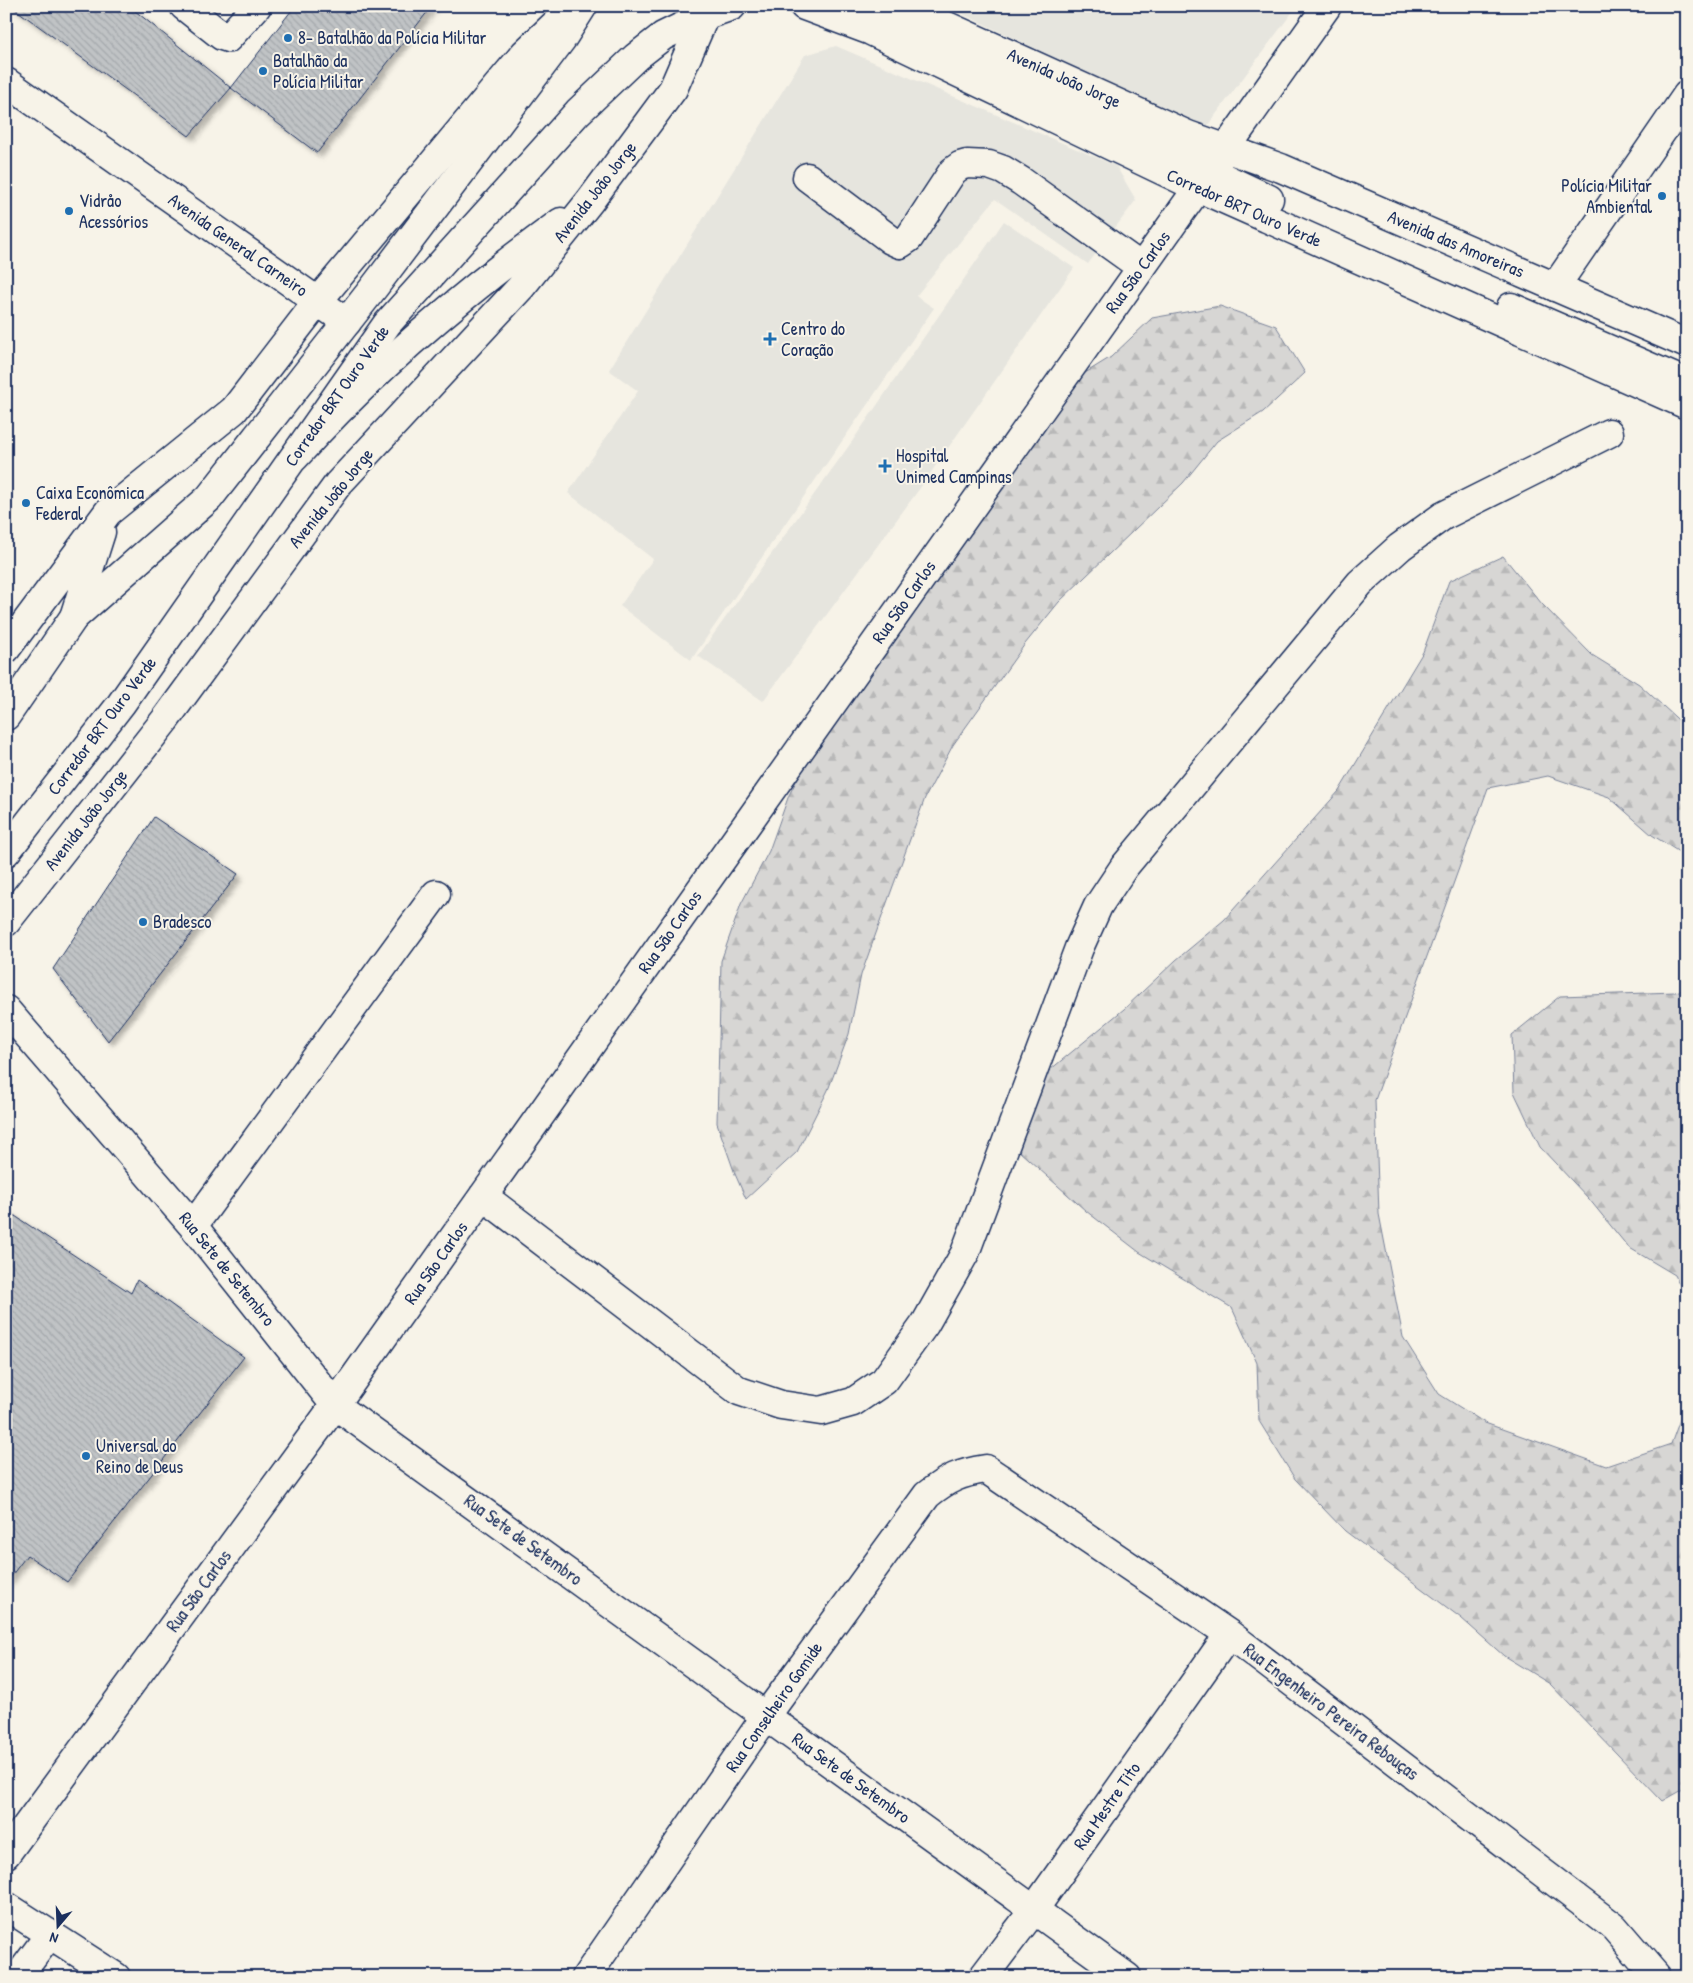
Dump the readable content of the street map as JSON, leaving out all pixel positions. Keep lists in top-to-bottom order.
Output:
{
  "streets": {
    "street": [
      "Avenida João Jorge",
      "Corredor BRT Ouro Verde",
      "Avenida das Amoreiras",
      "Avenida General Carneiro",
      "Rua São Carlos",
      "Rua Sete de Setembro",
      "Rua Conselheiro Gomide",
      "Rua Engenheiro Pereira Rebouças",
      "Rua Mestre Tito"
    ]
  },
  "crossings": [
    ["Avenida João Jorge", "Corredor BRT Ouro Verde"],
    ["Avenida João Jorge", "Avenida das Amoreiras"],
    ["Avenida João Jorge", "Rua São Carlos"],
    ["Corredor BRT Ouro Verde", "Avenida General Carneiro"],
    ["Corredor BRT Ouro Verde", "Rua São Carlos"],
    ["Avenida das Amoreiras", "Rua São Carlos"],
    ["Rua São Carlos", "Rua Sete de Setembro"],
    ["Rua Sete de Setembro", "Rua Conselheiro Gomide"],
    ["Rua Sete de Setembro", "Rua Mestre Tito"],
    ["Rua Conselheiro Gomide", "Rua Engenheiro Pereira Rebouças"],
    ["Rua Engenheiro Pereira Rebouças", "Rua Mestre Tito"]
  ],
  "places": {
    "other": [
      "8- Batalhão da Polícia Militar",
      "Batalhão da Polícia Militar",
      "Polícia Militar Ambiental",
      "Vidråo Acessórios",
      "Caixa Econômica Federal",
      "Bradesco",
      "Universal do Reino de Deus"
    ],
    "health": ["Centro do Coração", "Hospital Unimed Campinas"]
  },
  "north": "bottom"
}
